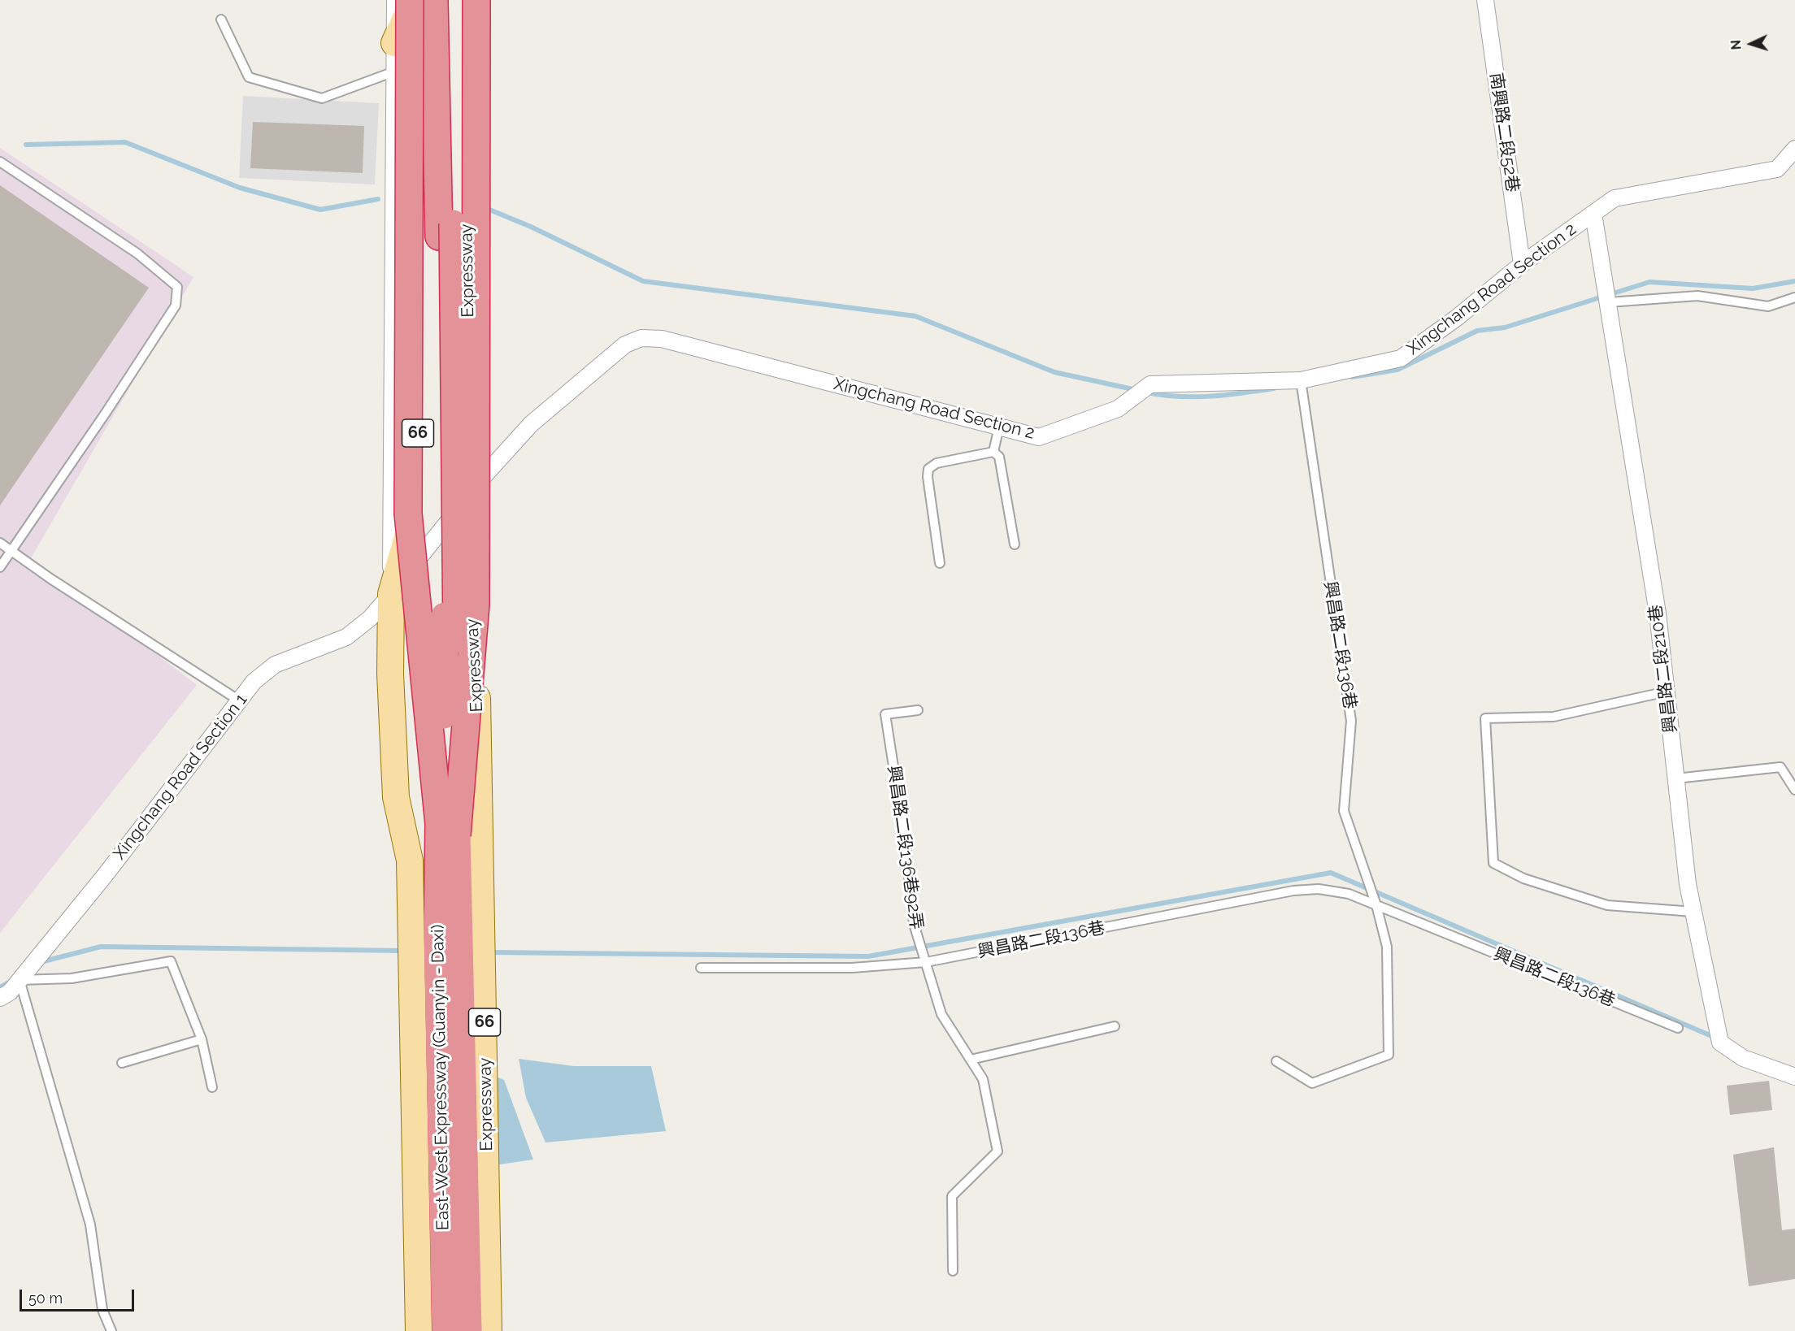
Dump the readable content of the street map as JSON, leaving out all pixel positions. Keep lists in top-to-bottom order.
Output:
{
  "streets": {
    "highway": ["66", "East-West Expressway (Guanyin - Daxi)"],
    "main road": ["Expressway"],
    "street": [
      "南興路二段52巷",
      "Xingchang Road Section 2",
      "興昌路二段210巷",
      "Xingchang Road Section 1"
    ],
    "lane": ["興昌路二段136巷", "興昌路二段136巷92弄"]
  },
  "crossings": [
    ["南興路二段52巷", "Xingchang Road Section 2"],
    ["Expressway", "Xingchang Road Section 2"],
    ["Xingchang Road Section 2", "66"],
    ["Xingchang Road Section 2", "興昌路二段136巷"],
    ["Xingchang Road Section 2", "興昌路二段210巷"],
    ["Xingchang Road Section 2", "Xingchang Road Section 1"],
    ["66", "Xingchang Road Section 1"],
    ["66", "East-West Expressway (Guanyin - Daxi)"],
    ["興昌路二段136巷", "興昌路二段136巷92弄"]
  ],
  "scale_bar": "50 m",
  "north": "left"
}
